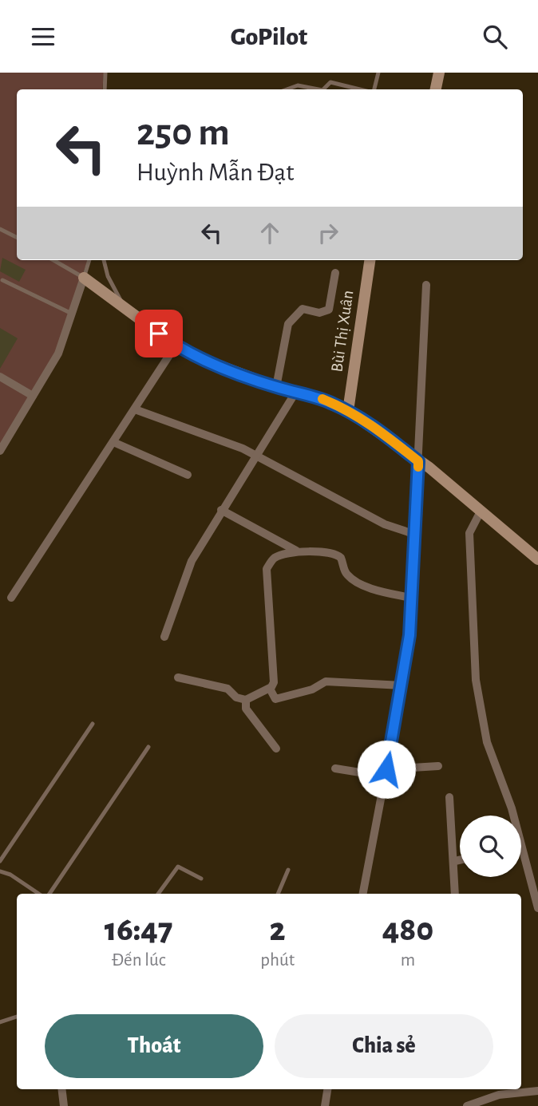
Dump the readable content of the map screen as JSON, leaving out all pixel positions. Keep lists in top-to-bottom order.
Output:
{
  "streets": {
    "main road": ["Bùi Thị Xuân"]
  },
  "page": {
    "header": "GoPilot",
    "turn": ["250 m", "Huỳnh Mẫn Đạt"],
    "eta": [
      "16:47",
      "Đến lúc",
      "2",
      "phút",
      "480",
      "m"
    ],
    "buttons": ["Thoát", "Chia sẻ"]
  }
}
